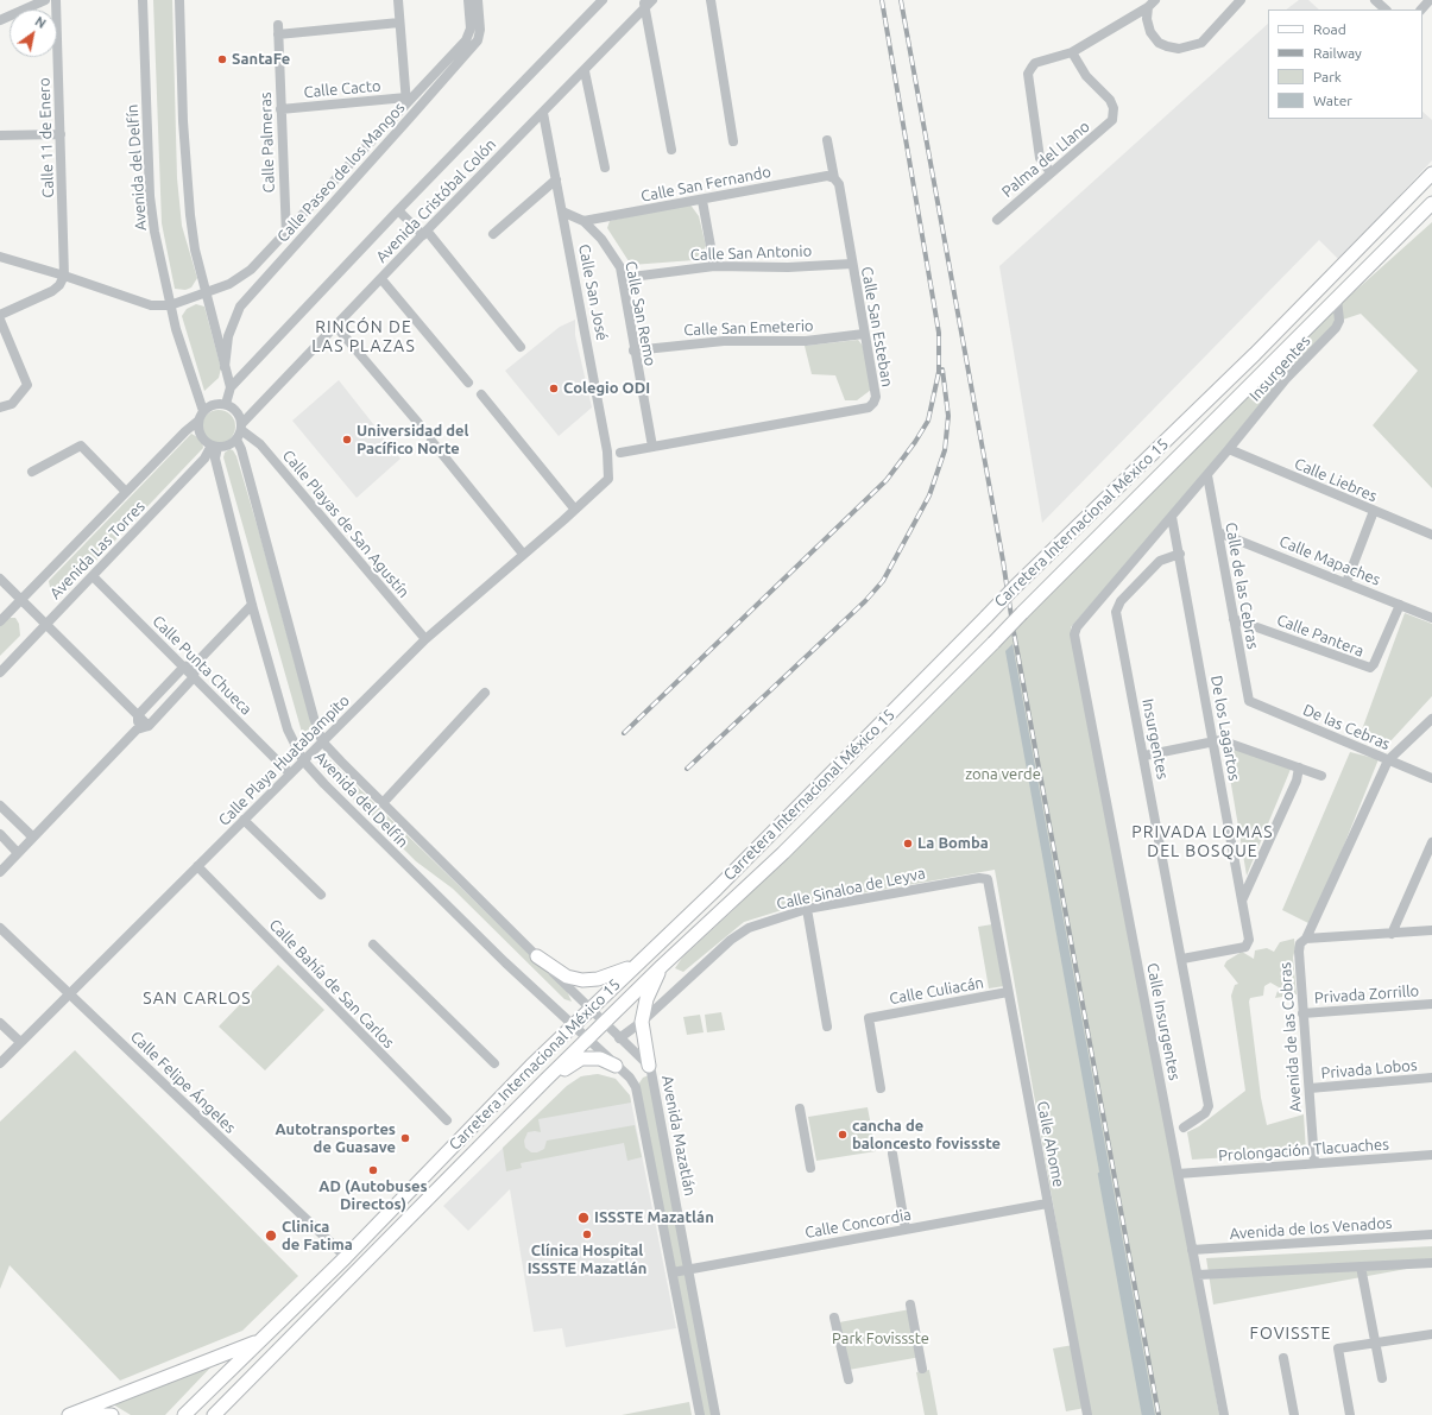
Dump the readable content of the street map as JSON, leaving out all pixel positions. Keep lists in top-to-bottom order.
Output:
{
  "streets": {
    "main road": ["Carretera Internacional México 15"],
    "street": [
      "Calle Cacto",
      "Calle 11 de Enero",
      "Calle Palmeras",
      "Palma del Llano",
      "Avenida del Delfín",
      "Calle Paseo de los Mangos",
      "Calle San Fernando",
      "Avenida Cristóbal Colón",
      "Calle San Antonio",
      "Calle San José",
      "Calle San Remo",
      "Calle San Esteban",
      "Calle San Emeterio",
      "Insurgentes",
      "Calle Liebres",
      "Calle Playas de San Agustín",
      "Avenida Las Torres",
      "Calle Mapaches",
      "Calle de las Cebras",
      "Calle Pantera",
      "Calle Punta Chueca",
      "De las Cebras",
      "De los Lagartos",
      "Calle Playa Huatabampito",
      "Calle Sinaloa de Leyva",
      "Calle Bahía de San Carlos",
      "Calle Culiacán",
      "Privada Zorrillo",
      "Calle Insurgentes",
      "Avenida de las Cobras",
      "Privada Lobos",
      "Calle Felipe Ángeles",
      "Avenida Mazatlán",
      "Calle Ahome",
      "Prolongación Tlacuaches",
      "Calle Concordia",
      "Avenida de los Venados"
    ]
  },
  "crossings": [
    ["Calle Cacto", "Calle Palmeras"],
    ["Calle Cacto", "Calle Paseo de los Mangos"],
    ["Calle Palmeras", "Calle Paseo de los Mangos"],
    ["Avenida del Delfín", "Calle Paseo de los Mangos"],
    ["Avenida del Delfín", "Avenida Cristóbal Colón"],
    ["Avenida del Delfín", "Carretera Internacional México 15"],
    ["Avenida del Delfín", "Calle Playas de San Agustín"],
    ["Avenida del Delfín", "Avenida Las Torres"],
    ["Avenida del Delfín", "Calle Playa Huatabampito"],
    ["Calle San Fernando", "Calle San Remo"],
    ["Calle San Fernando", "Calle San Esteban"],
    ["Avenida Cristóbal Colón", "Calle San José"],
    ["Avenida Cristóbal Colón", "Calle Playas de San Agustín"],
    ["Avenida Cristóbal Colón", "Avenida Las Torres"],
    ["Calle San Antonio", "Calle San Remo"],
    ["Calle San Antonio", "Calle San Esteban"],
    ["Calle San José", "Calle San Remo"],
    ["Calle San José", "Calle Playa Huatabampito"],
    ["Calle San Remo", "Calle San Esteban"],
    ["Calle San Remo", "Calle San Emeterio"],
    ["Calle San Esteban", "Calle San Emeterio"],
    ["Insurgentes", "Calle Liebres"],
    ["Insurgentes", "Carretera Internacional México 15"],
    ["Insurgentes", "Calle de las Cebras"],
    ["Insurgentes", "De los Lagartos"],
    ["Insurgentes", "Calle Insurgentes"],
    ["Carretera Internacional México 15", "Calle Felipe Ángeles"],
    ["Carretera Internacional México 15", "Avenida Mazatlán"],
    ["Calle Playas de San Agustín", "Avenida Las Torres"],
    ["Calle Playas de San Agustín", "Calle Playa Huatabampito"],
    ["Avenida Las Torres", "Calle Punta Chueca"],
    ["Calle Mapaches", "Calle de las Cebras"],
    ["Calle Mapaches", "Calle Pantera"],
    ["Calle de las Cebras", "Calle Pantera"],
    ["Calle de las Cebras", "De las Cebras"],
    ["Calle Punta Chueca", "Calle Playa Huatabampito"],
    ["De las Cebras", "Avenida de las Cobras"],
    ["Calle Playa Huatabampito", "Calle Bahía de San Carlos"],
    ["Calle Playa Huatabampito", "Calle Felipe Ángeles"],
    ["Calle Sinaloa de Leyva", "Avenida Mazatlán"],
    ["Calle Sinaloa de Leyva", "Calle Ahome"],
    ["Calle Culiacán", "Calle Ahome"],
    ["Privada Zorrillo", "Avenida de las Cobras"],
    ["Calle Insurgentes", "Prolongación Tlacuaches"],
    ["Calle Insurgentes", "Avenida de los Venados"],
    ["Avenida de las Cobras", "Privada Lobos"],
    ["Avenida de las Cobras", "Prolongación Tlacuaches"],
    ["Avenida Mazatlán", "Calle Concordia"],
    ["Calle Ahome", "Calle Concordia"]
  ],
  "districts": [
    "RINCÓN DE LAS PLAZAS",
    "PRIVADA LOMAS DEL BOSQUE",
    "SAN CARLOS",
    "FOVISSTE"
  ],
  "parks": ["zona verde", "Park Fovissste"],
  "places": [
    "SantaFe",
    "Colegio ODI",
    "Universidad del Pacífico Norte",
    "La Bomba",
    "cancha de baloncesto fovissste",
    "Autotransportes de Guasave",
    "AD (Autobuses Directos)",
    "ISSSTE Mazatlán",
    "Clínica Hospital ISSSTE Mazatlán",
    "Clinica de Fatima"
  ],
  "legend": [
    "Road",
    "Railway",
    "Park",
    "Water"
  ],
  "north": "top right"
}
